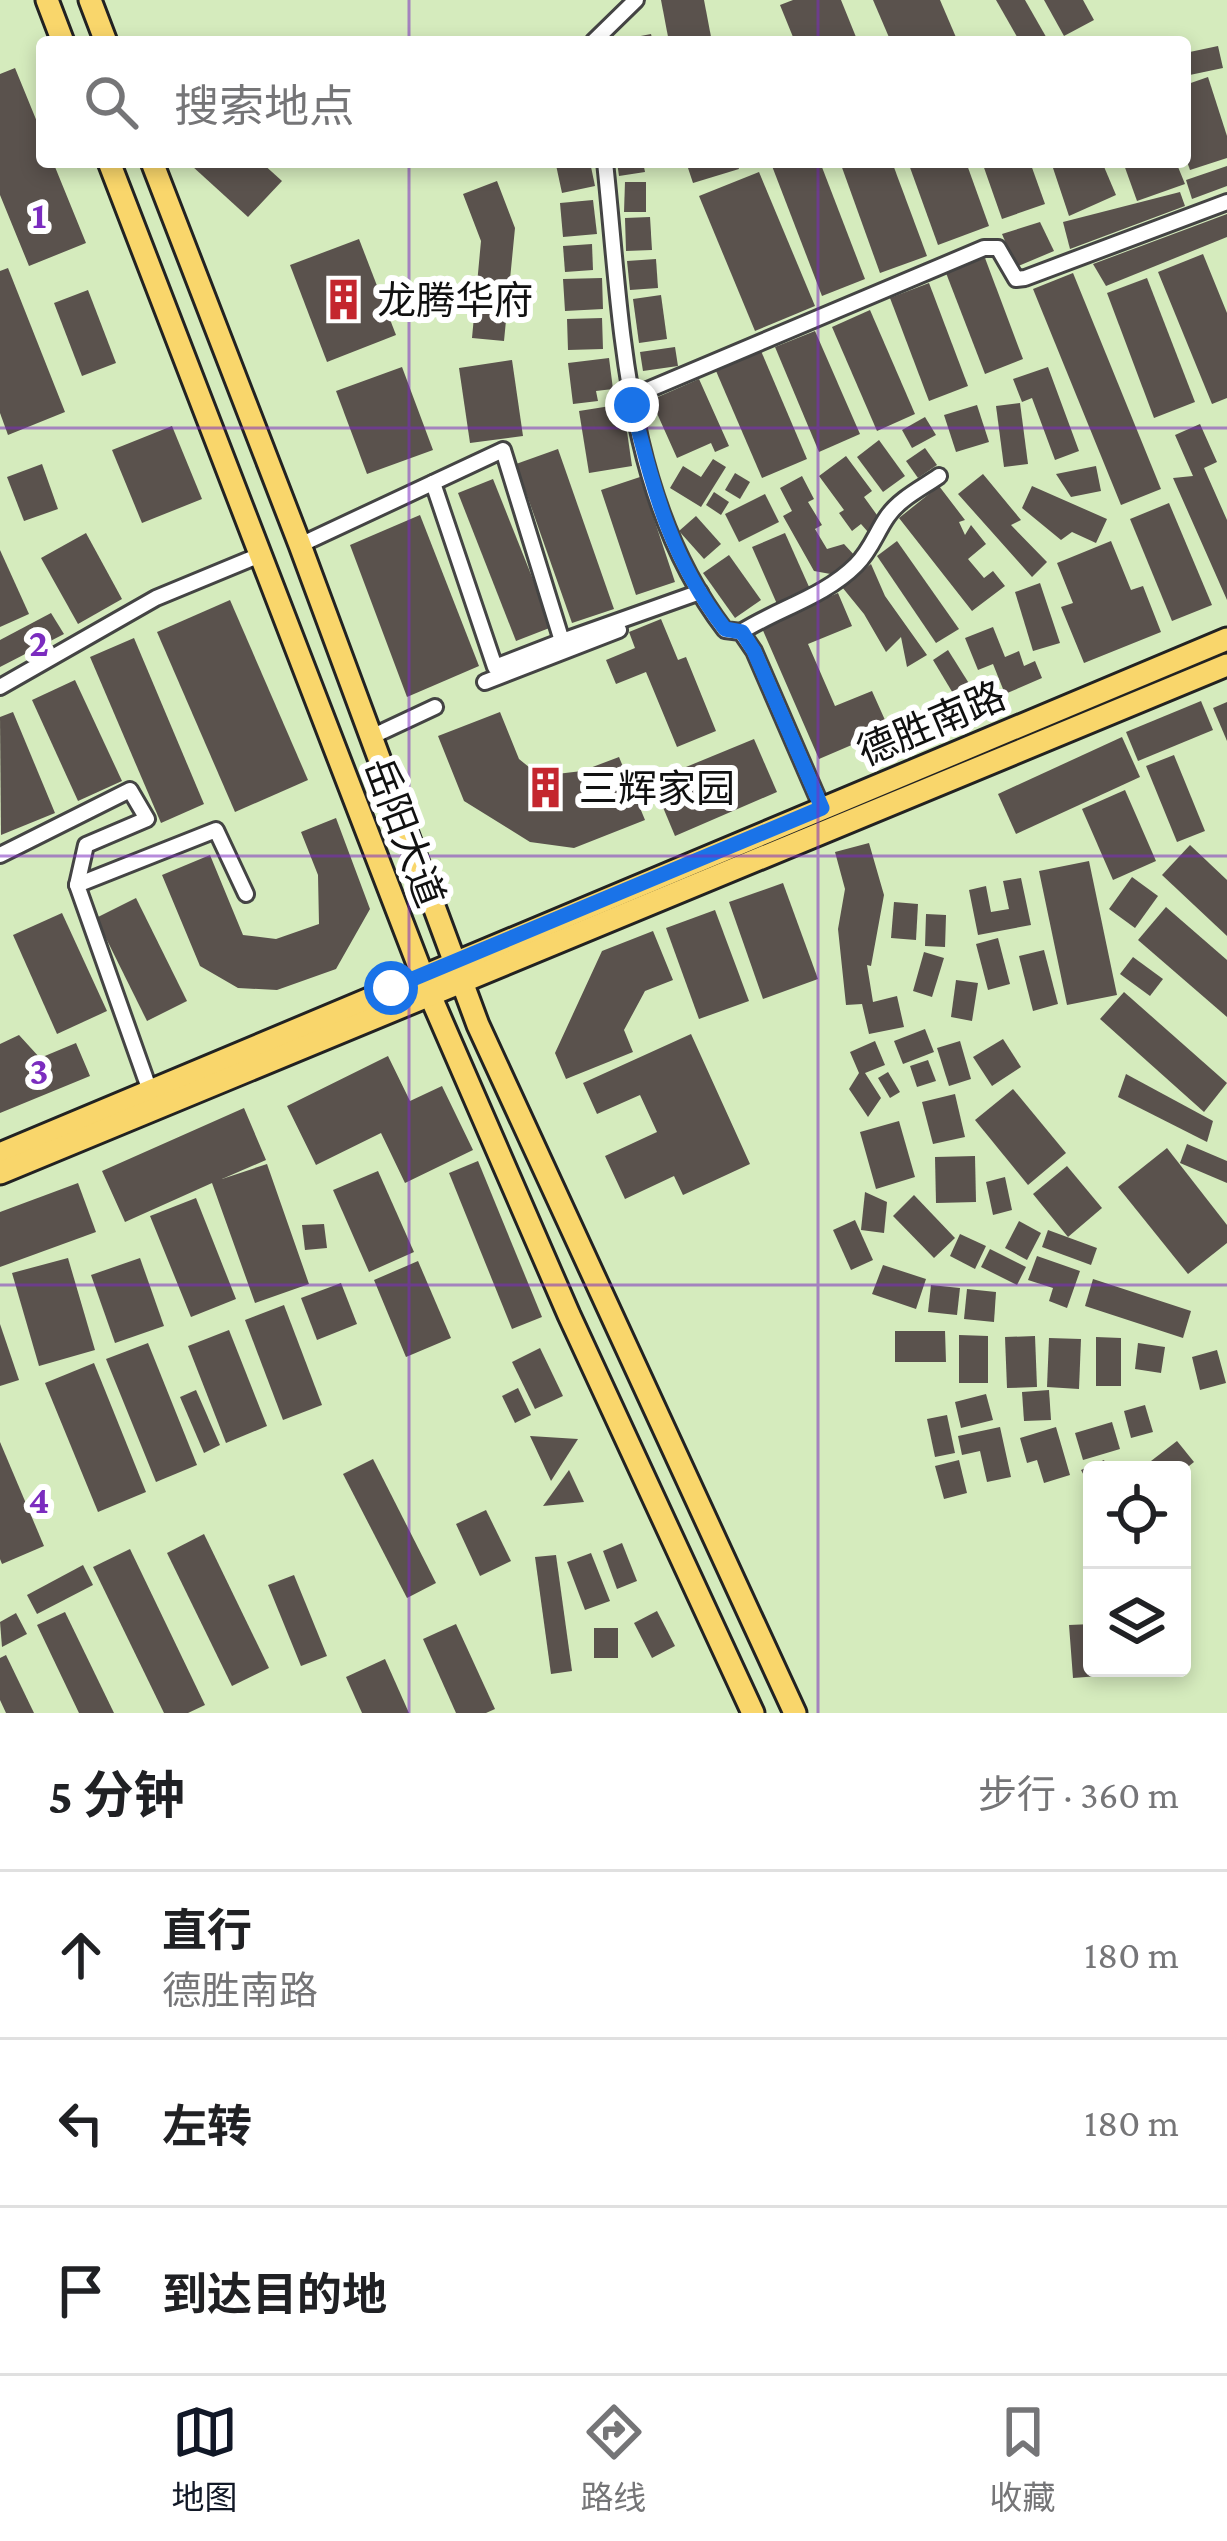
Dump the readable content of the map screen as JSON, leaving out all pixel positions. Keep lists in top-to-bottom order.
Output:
{
  "streets": {
    "main road": ["德胜南路", "岳阳大道"]
  },
  "crossings": [
    ["德胜南路", "岳阳大道"]
  ],
  "places": {
    "building": ["龙腾华府", "三辉家园"]
  },
  "page": {
    "search": "搜索地点",
    "heading": ["5 分钟", "步行 · 360 m"],
    "list": [
      ["直行", "德胜南路", "180 m"],
      ["左转", "180 m"],
      "到达目的地"
    ],
    "nav": ["地图", "路线", "收藏"]
  },
  "grid": {
    "rows": [
      "1",
      "2",
      "3",
      "4"
    ]
  }
}
